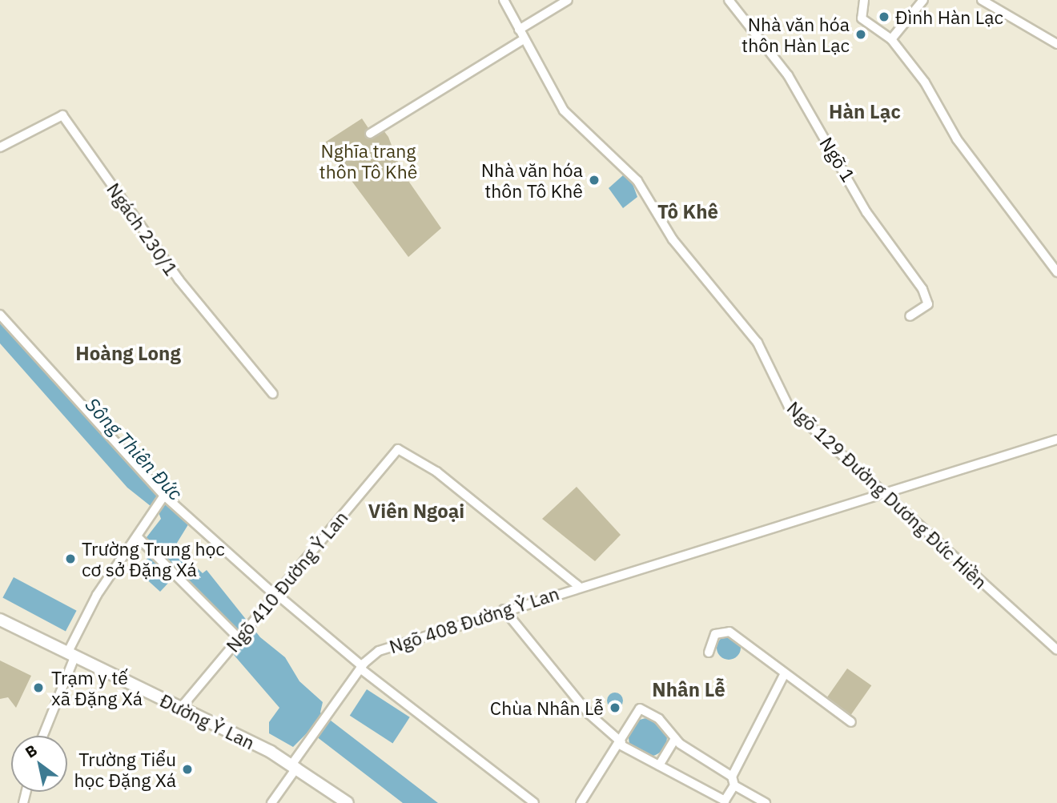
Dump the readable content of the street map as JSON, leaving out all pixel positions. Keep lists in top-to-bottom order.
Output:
{
  "streets": {
    "main road": ["Đường Ỷ Lan"],
    "street": [
      "Ngõ 1",
      "Ngách 230/1",
      "Ngõ 129 Đường Dương Đức Hiền",
      "Ngõ 410 Đường Ỷ Lan",
      "Ngõ 408 Đường Ỷ Lan"
    ]
  },
  "crossings": [
    ["Ngõ 129 Đường Dương Đức Hiền", "Ngõ 408 Đường Ỷ Lan"],
    ["Ngõ 410 Đường Ỷ Lan", "Ngõ 408 Đường Ỷ Lan"],
    ["Ngõ 410 Đường Ỷ Lan", "Đường Ỷ Lan"],
    ["Ngõ 408 Đường Ỷ Lan", "Đường Ỷ Lan"]
  ],
  "districts": [
    "Hàn Lạc",
    "Tô Khê",
    "Hoàng Long",
    "Viên Ngoại",
    "Nhân Lễ"
  ],
  "water": ["Sông Thiên Đức"],
  "parks": ["Nghĩa trang thôn Tô Khê"],
  "places": [
    "Đình Hàn Lạc",
    "Nhà văn hóa thôn Hàn Lạc",
    "Nhà văn hóa thôn Tô Khê",
    "Trường Trung học cơ sở Đặng Xá",
    "Trạm y tế xã Đặng Xá",
    "Chùa Nhân Lễ",
    "Trường Tiểu học Đặng Xá"
  ],
  "north": "top left"
}
